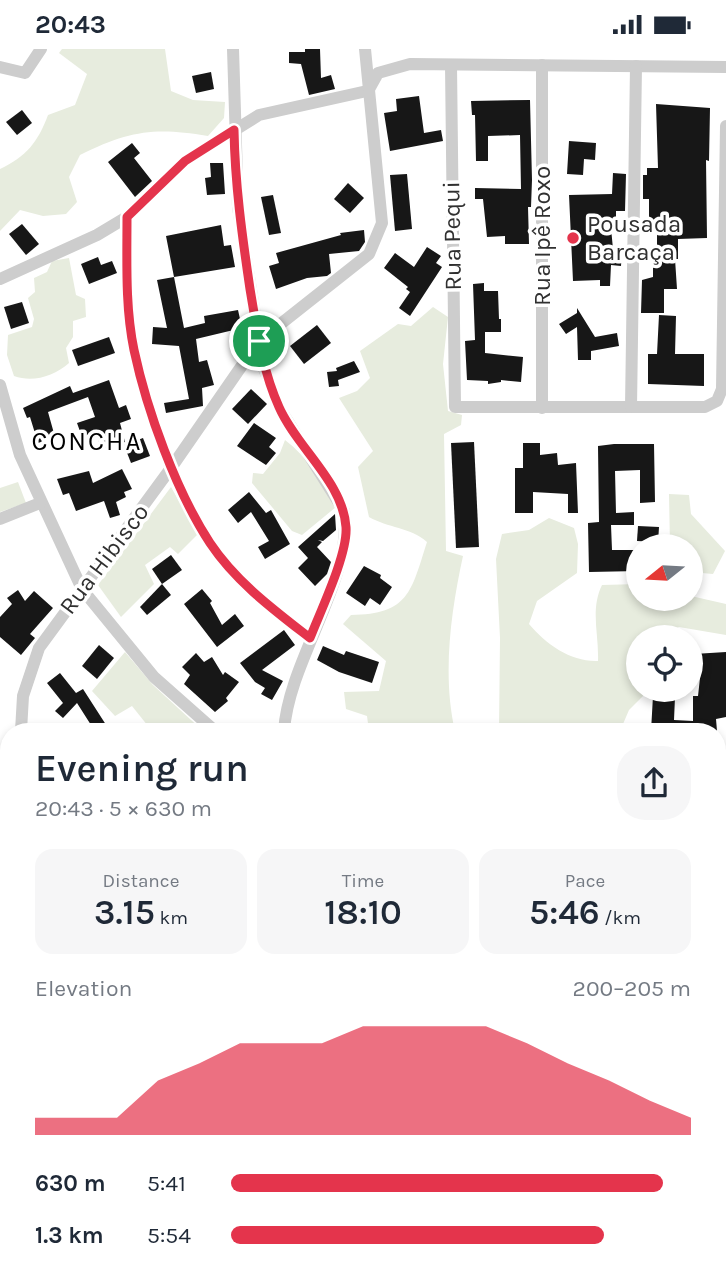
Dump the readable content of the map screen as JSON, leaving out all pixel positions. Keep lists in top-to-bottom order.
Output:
{
  "streets": {
    "street": ["Rua Pequi", "Rua Ipê Roxo", "Rua Hibisco"]
  },
  "crossings": [
    ["Rua Pequi", "Rua Ipê Roxo"]
  ],
  "districts": ["CONCHA"],
  "places": ["Pousada Barcaça"],
  "north": "left",
  "page": {
    "status": "20:43",
    "heading": ["Evening run", "20:43 · 5 × 630 m"],
    "stats": [
      ["Distance", "3.15 km"],
      ["Time", "18:10"],
      ["Pace", "5:46 /km"]
    ],
    "chart": ["Elevation", "200–205 m"],
    "list": [
      {
        "name": "630 m",
        "note": "5:41"
      },
      {
        "name": "1.3 km",
        "note": "5:54"
      }
    ]
  }
}
